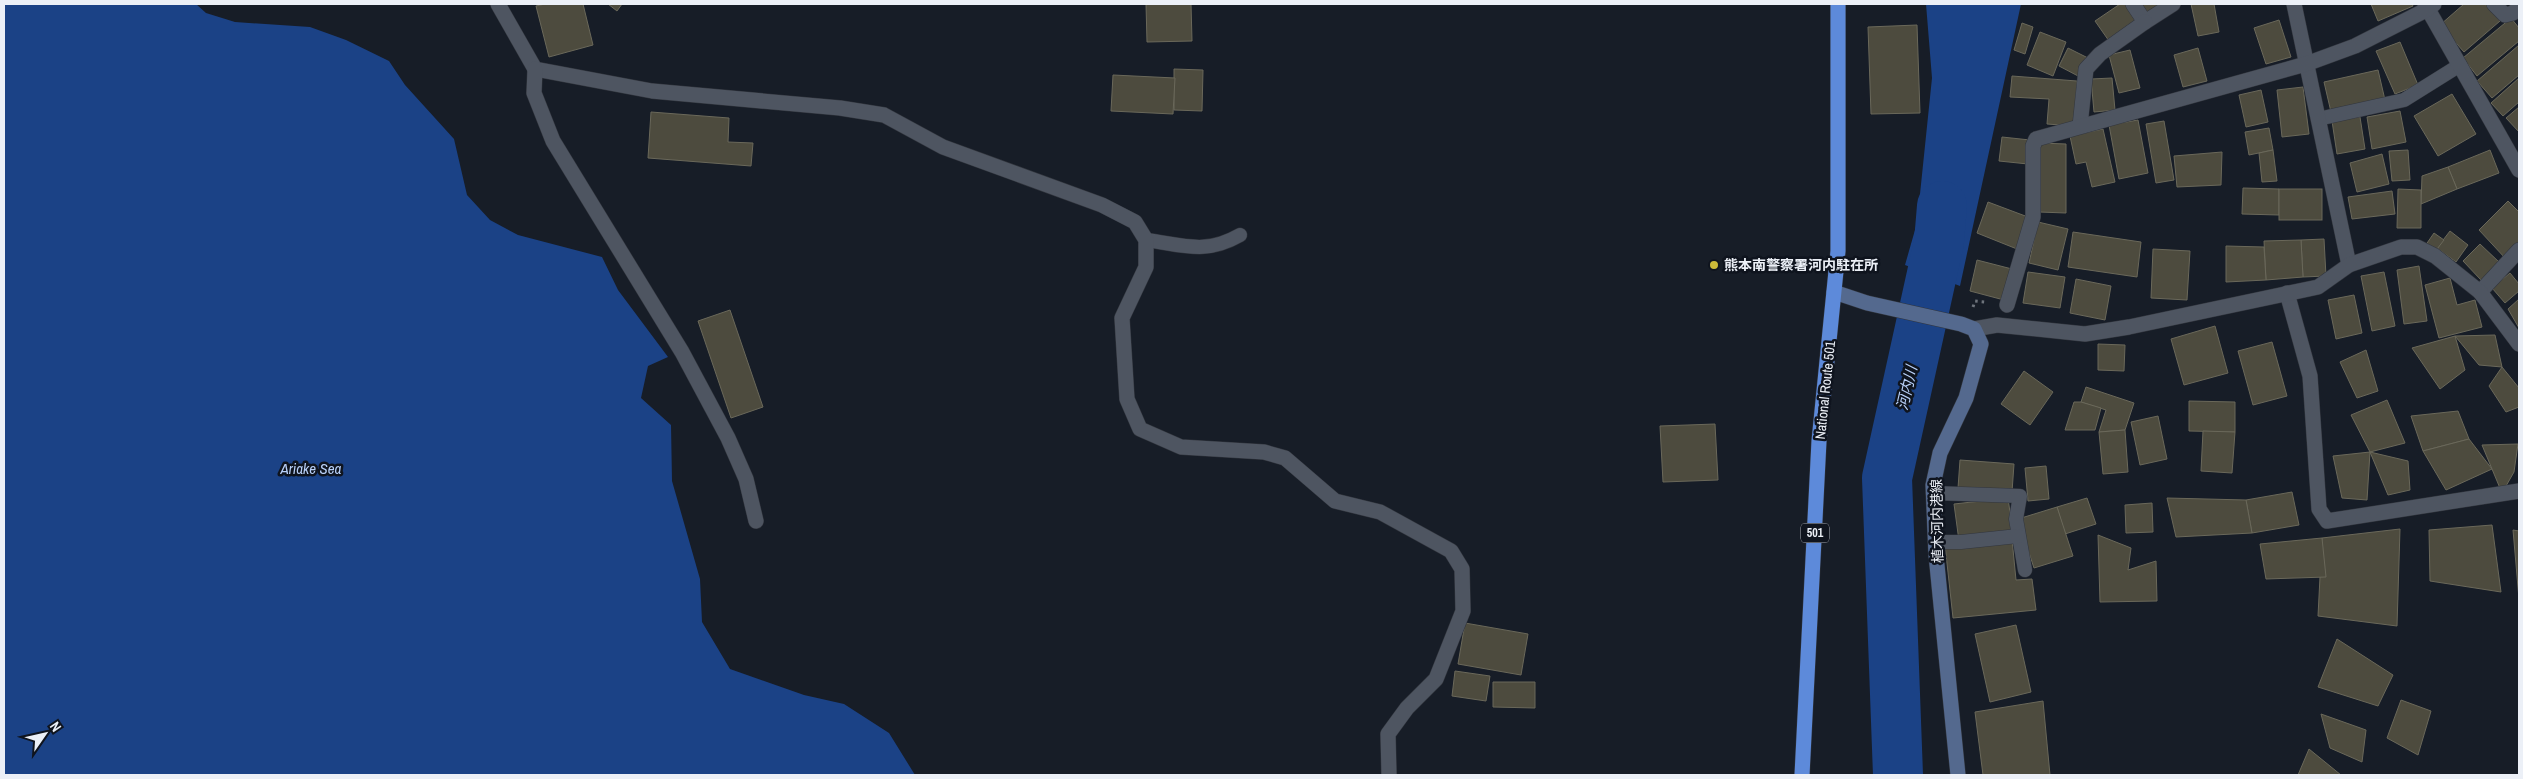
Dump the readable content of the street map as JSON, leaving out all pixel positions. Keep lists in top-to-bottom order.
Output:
{
  "streets": {
    "highway": ["National Route 501", "501"],
    "main road": ["植木河内港線"]
  },
  "water": ["河内川", "Ariake Sea"],
  "places": ["熊本南警察署河内駐在所"],
  "north": "top right"
}
